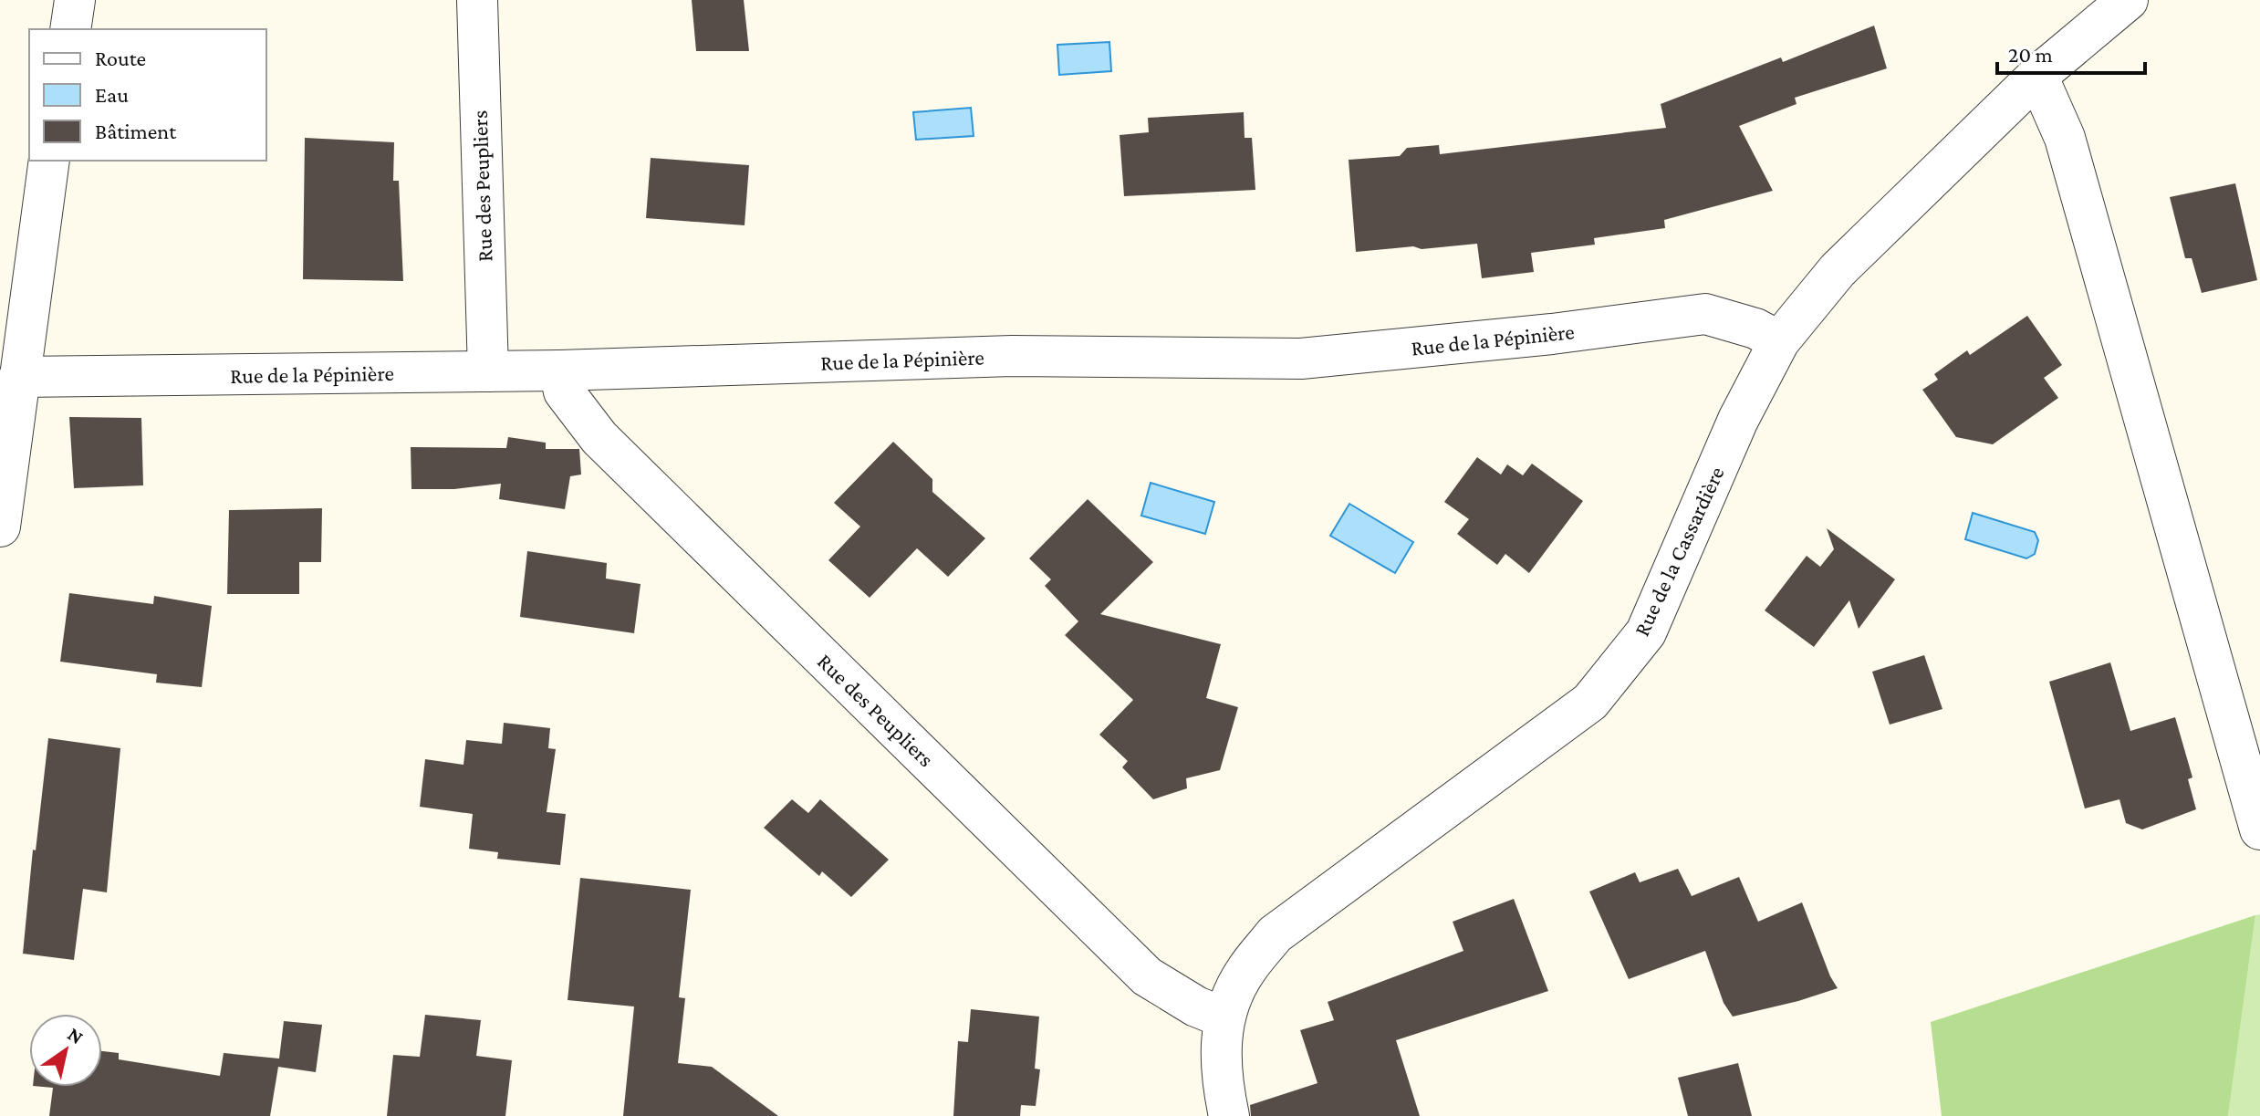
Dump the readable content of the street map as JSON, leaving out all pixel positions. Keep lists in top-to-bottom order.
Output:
{
  "streets": {
    "street": ["Rue des Peupliers", "Rue de la Pépinière", "Rue de la Cassardière"]
  },
  "crossings": [
    ["Rue des Peupliers", "Rue de la Pépinière"],
    ["Rue des Peupliers", "Rue de la Cassardière"],
    ["Rue de la Pépinière", "Rue de la Cassardière"]
  ],
  "legend": ["Route", "Eau", "Bâtiment"],
  "scale_bar": "20 m",
  "north": "top right"
}
